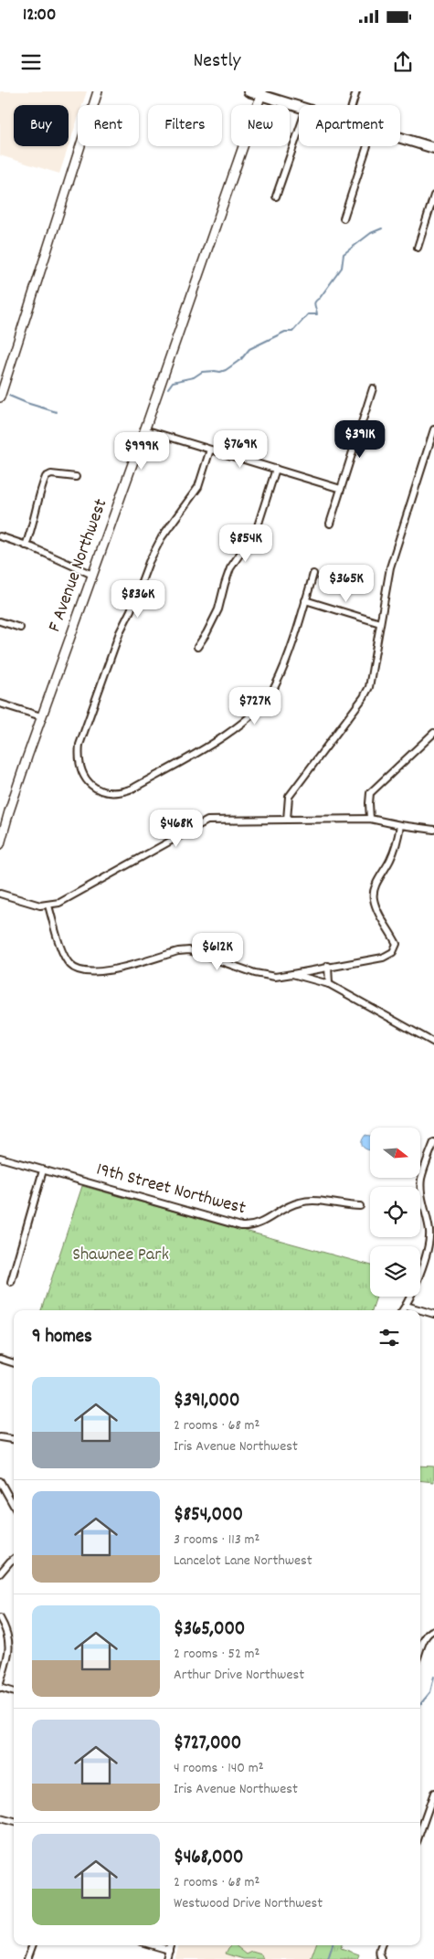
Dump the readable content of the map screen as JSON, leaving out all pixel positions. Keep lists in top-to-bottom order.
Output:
{
  "streets": {
    "main road": ["F Avenue Northwest"],
    "street": ["19th Street Northwest"]
  },
  "parks": ["Shawnee Park"],
  "north": "right",
  "page": {
    "status": "12:00",
    "header": "Nestly",
    "chip": [
      "Buy",
      "Rent",
      "Filters",
      "New",
      "Apartment"
    ],
    "price": [
      "$391K",
      "$769K",
      "$999K",
      "$854K",
      "$365K",
      "$836K",
      "$727K",
      "$468K",
      "$612K"
    ],
    "heading": "9 homes",
    "list": [
      {
        "name": "$391,000",
        "note": "2 rooms · 68 m² · Iris Avenue Northwest"
      },
      {
        "name": "$854,000",
        "note": "3 rooms · 113 m² · Lancelot Lane Northwest"
      },
      {
        "name": "$365,000",
        "note": "2 rooms · 52 m² · Arthur Drive Northwest"
      },
      {
        "name": "$727,000",
        "note": "4 rooms · 140 m² · Iris Avenue Northwest"
      },
      {
        "name": "$468,000",
        "note": "2 rooms · 68 m² · Westwood Drive Northwest"
      }
    ]
  }
}
